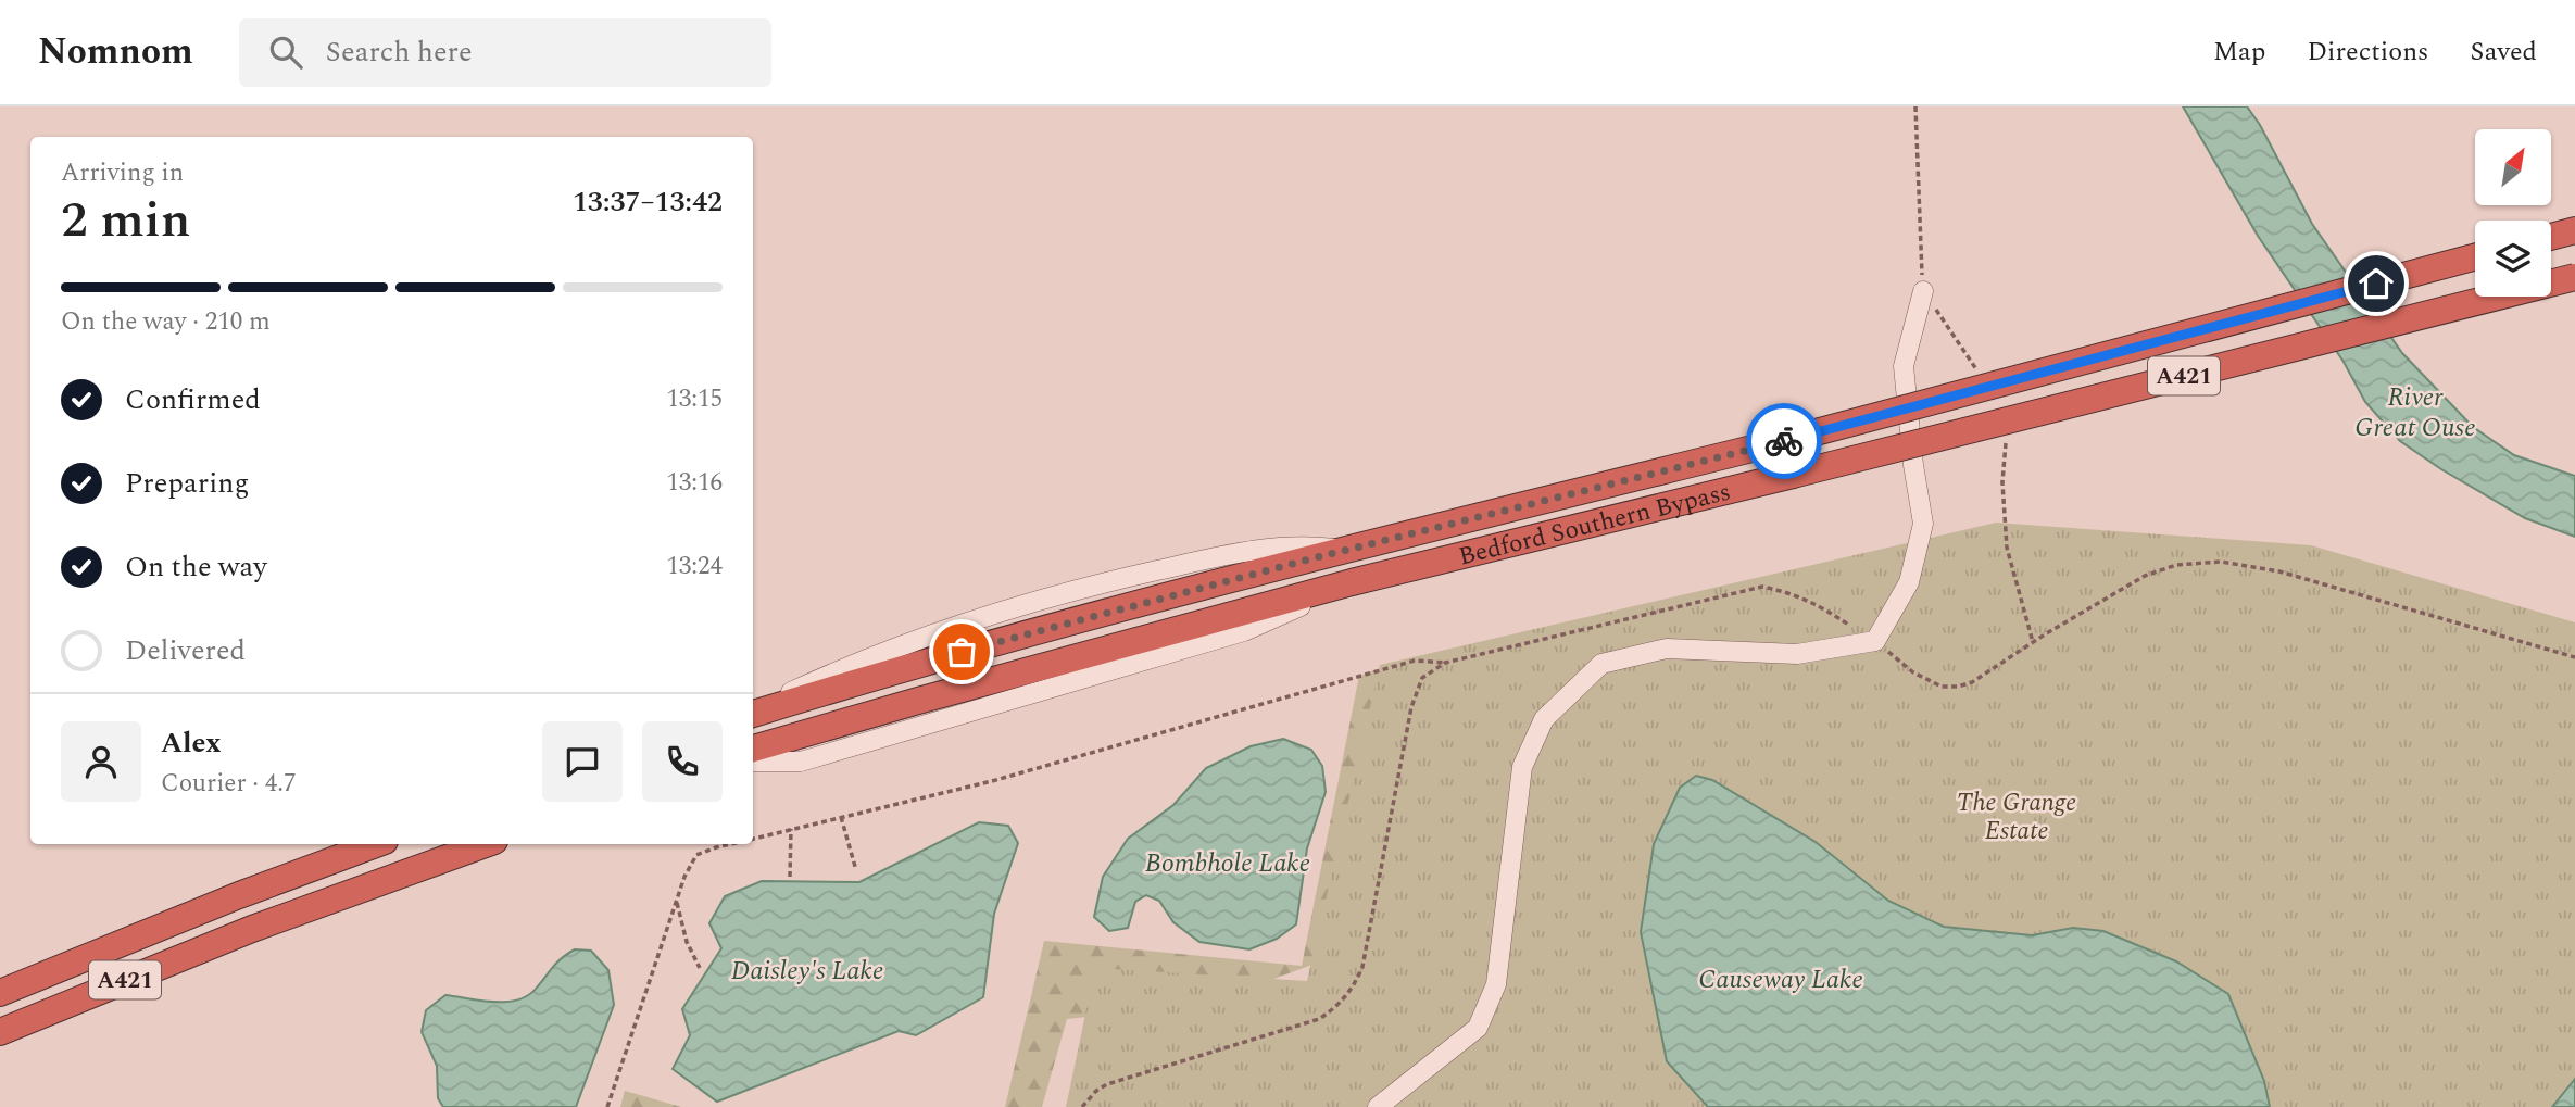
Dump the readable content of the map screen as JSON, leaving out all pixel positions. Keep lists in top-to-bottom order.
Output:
{
  "streets": {
    "highway": ["A421", "Bedford Southern Bypass"]
  },
  "water": [
    "River Great Ouse",
    "Bombhole Lake",
    "Daisley's Lake",
    "Causeway Lake"
  ],
  "parks": ["The Grange Estate"],
  "north": "top right",
  "page": {
    "header": "Nomnom",
    "search": "Search here",
    "nav": ["Map", "Directions", "Saved"],
    "heading": ["2 min", "Arriving in", "13:37–13:42"],
    "panel": ["Alex", "Courier · 4.7"],
    "bar": "On the way · 210 m",
    "list": [
      ["Confirmed", "13:15"],
      ["Preparing", "13:16"],
      ["On the way", "13:24"],
      "Delivered"
    ]
  }
}
